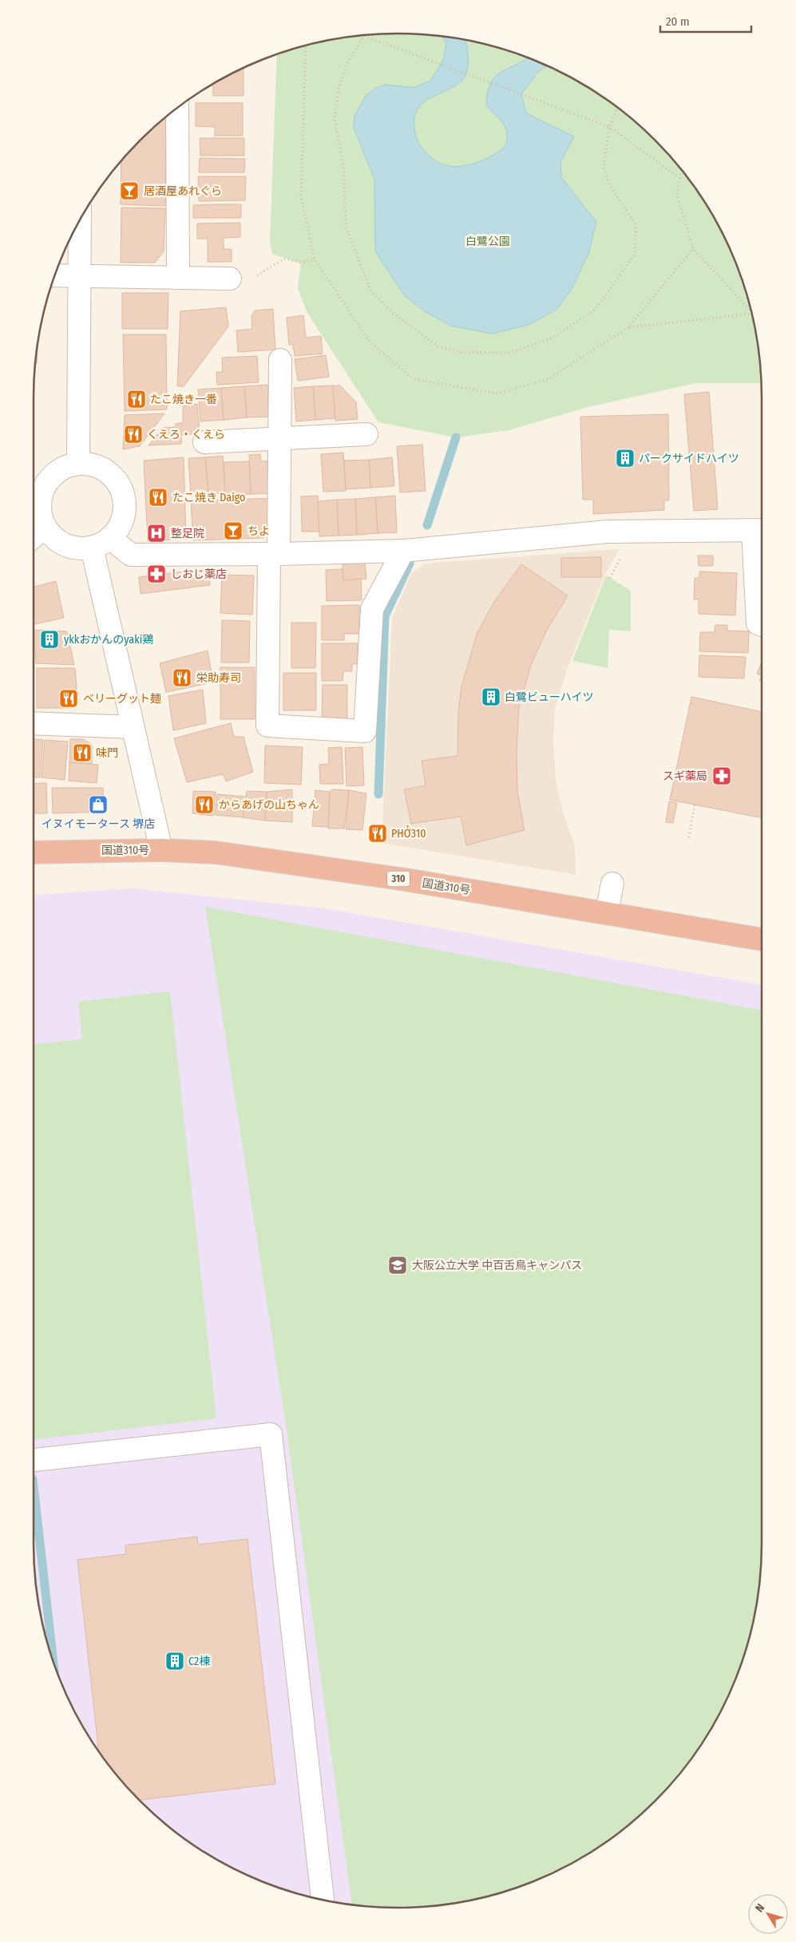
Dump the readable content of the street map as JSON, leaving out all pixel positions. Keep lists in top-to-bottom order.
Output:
{
  "streets": {
    "highway": ["国道310号", "310"]
  },
  "parks": ["白鷺公園"],
  "places": {
    "bar": ["居酒屋あれぐら", "ちよ"],
    "restaurant": [
      "たこ焼き一番",
      "くえろ・くえら",
      "たこ焼き Daigo",
      "栄助寿司",
      "ベリーグット麺",
      "味門",
      "からあげの山ちゃん",
      "PHỞ310"
    ],
    "building": [
      "パークサイドハイツ",
      "ykkおかんのyaki鶏",
      "白鷺ビューハイツ",
      "C2棟"
    ],
    "hospital": ["整足院"],
    "pharmacy": ["しおじ薬店", "スギ薬局"],
    "shop": ["イヌイモータース 堺店"],
    "school or university": ["大阪公立大学 中百舌鳥キャンパス"]
  },
  "scale_bar": "20 m",
  "north": "top left"
}
